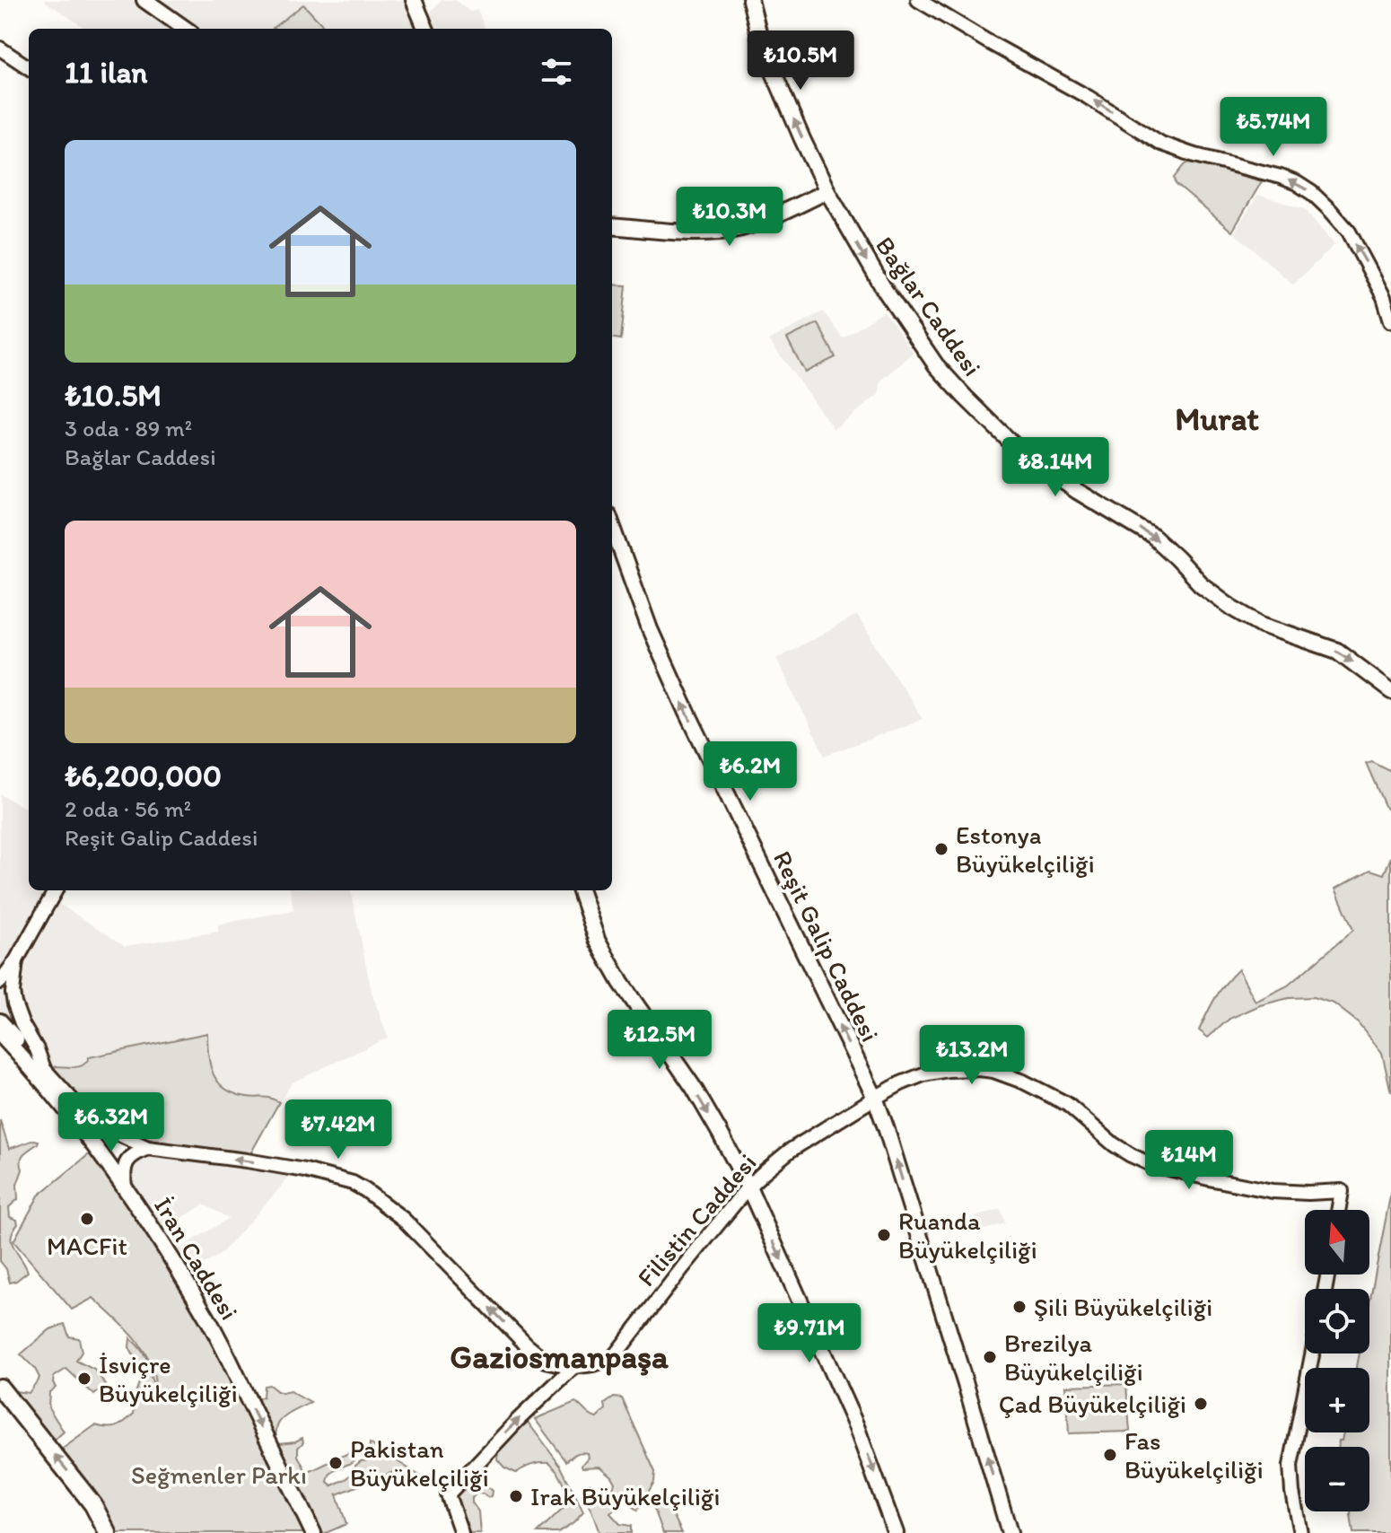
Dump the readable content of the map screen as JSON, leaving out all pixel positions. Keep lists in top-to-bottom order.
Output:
{
  "streets": {
    "main road": ["Bağlar Caddesi", "Reşit Galip Caddesi", "İran Caddesi"],
    "street": ["Filistin Caddesi"]
  },
  "crossings": [
    ["Reşit Galip Caddesi", "Filistin Caddesi"]
  ],
  "one_way": ["Reşit Galip Caddesi", "İran Caddesi"],
  "districts": ["Murat", "Gaziosmanpaşa"],
  "parks": ["Seğmenler Parkı"],
  "places": [
    "Estonya Büyükelçiliği",
    "MACFit",
    "Ruanda Büyükelçiliği",
    "Şili Büyükelçiliği",
    "Brezilya Büyükelçiliği",
    "İsviçre Büyükelçiliği",
    "Çad Büyükelçiliği",
    "Fas Büyükelçiliği",
    "Pakistan Büyükelçiliği",
    "Irak Büyükelçiliği"
  ],
  "north": "top",
  "page": {
    "heading": "11 ilan",
    "price": [
      "₺10.5M",
      "₺5.74M",
      "₺10.3M",
      "₺8.14M",
      "₺6.2M",
      "₺12.5M",
      "₺13.2M",
      "₺6.32M",
      "₺7.42M",
      "₺14M",
      "₺9.71M"
    ],
    "list": [
      {
        "name": "₺10.5M",
        "note": "3 oda · 89 m² · Bağlar Caddesi"
      },
      {
        "name": "₺6,200,000",
        "note": "2 oda · 56 m² · Reşit Galip Caddesi"
      }
    ],
    "map_buttons": ["+", "−"]
  }
}
